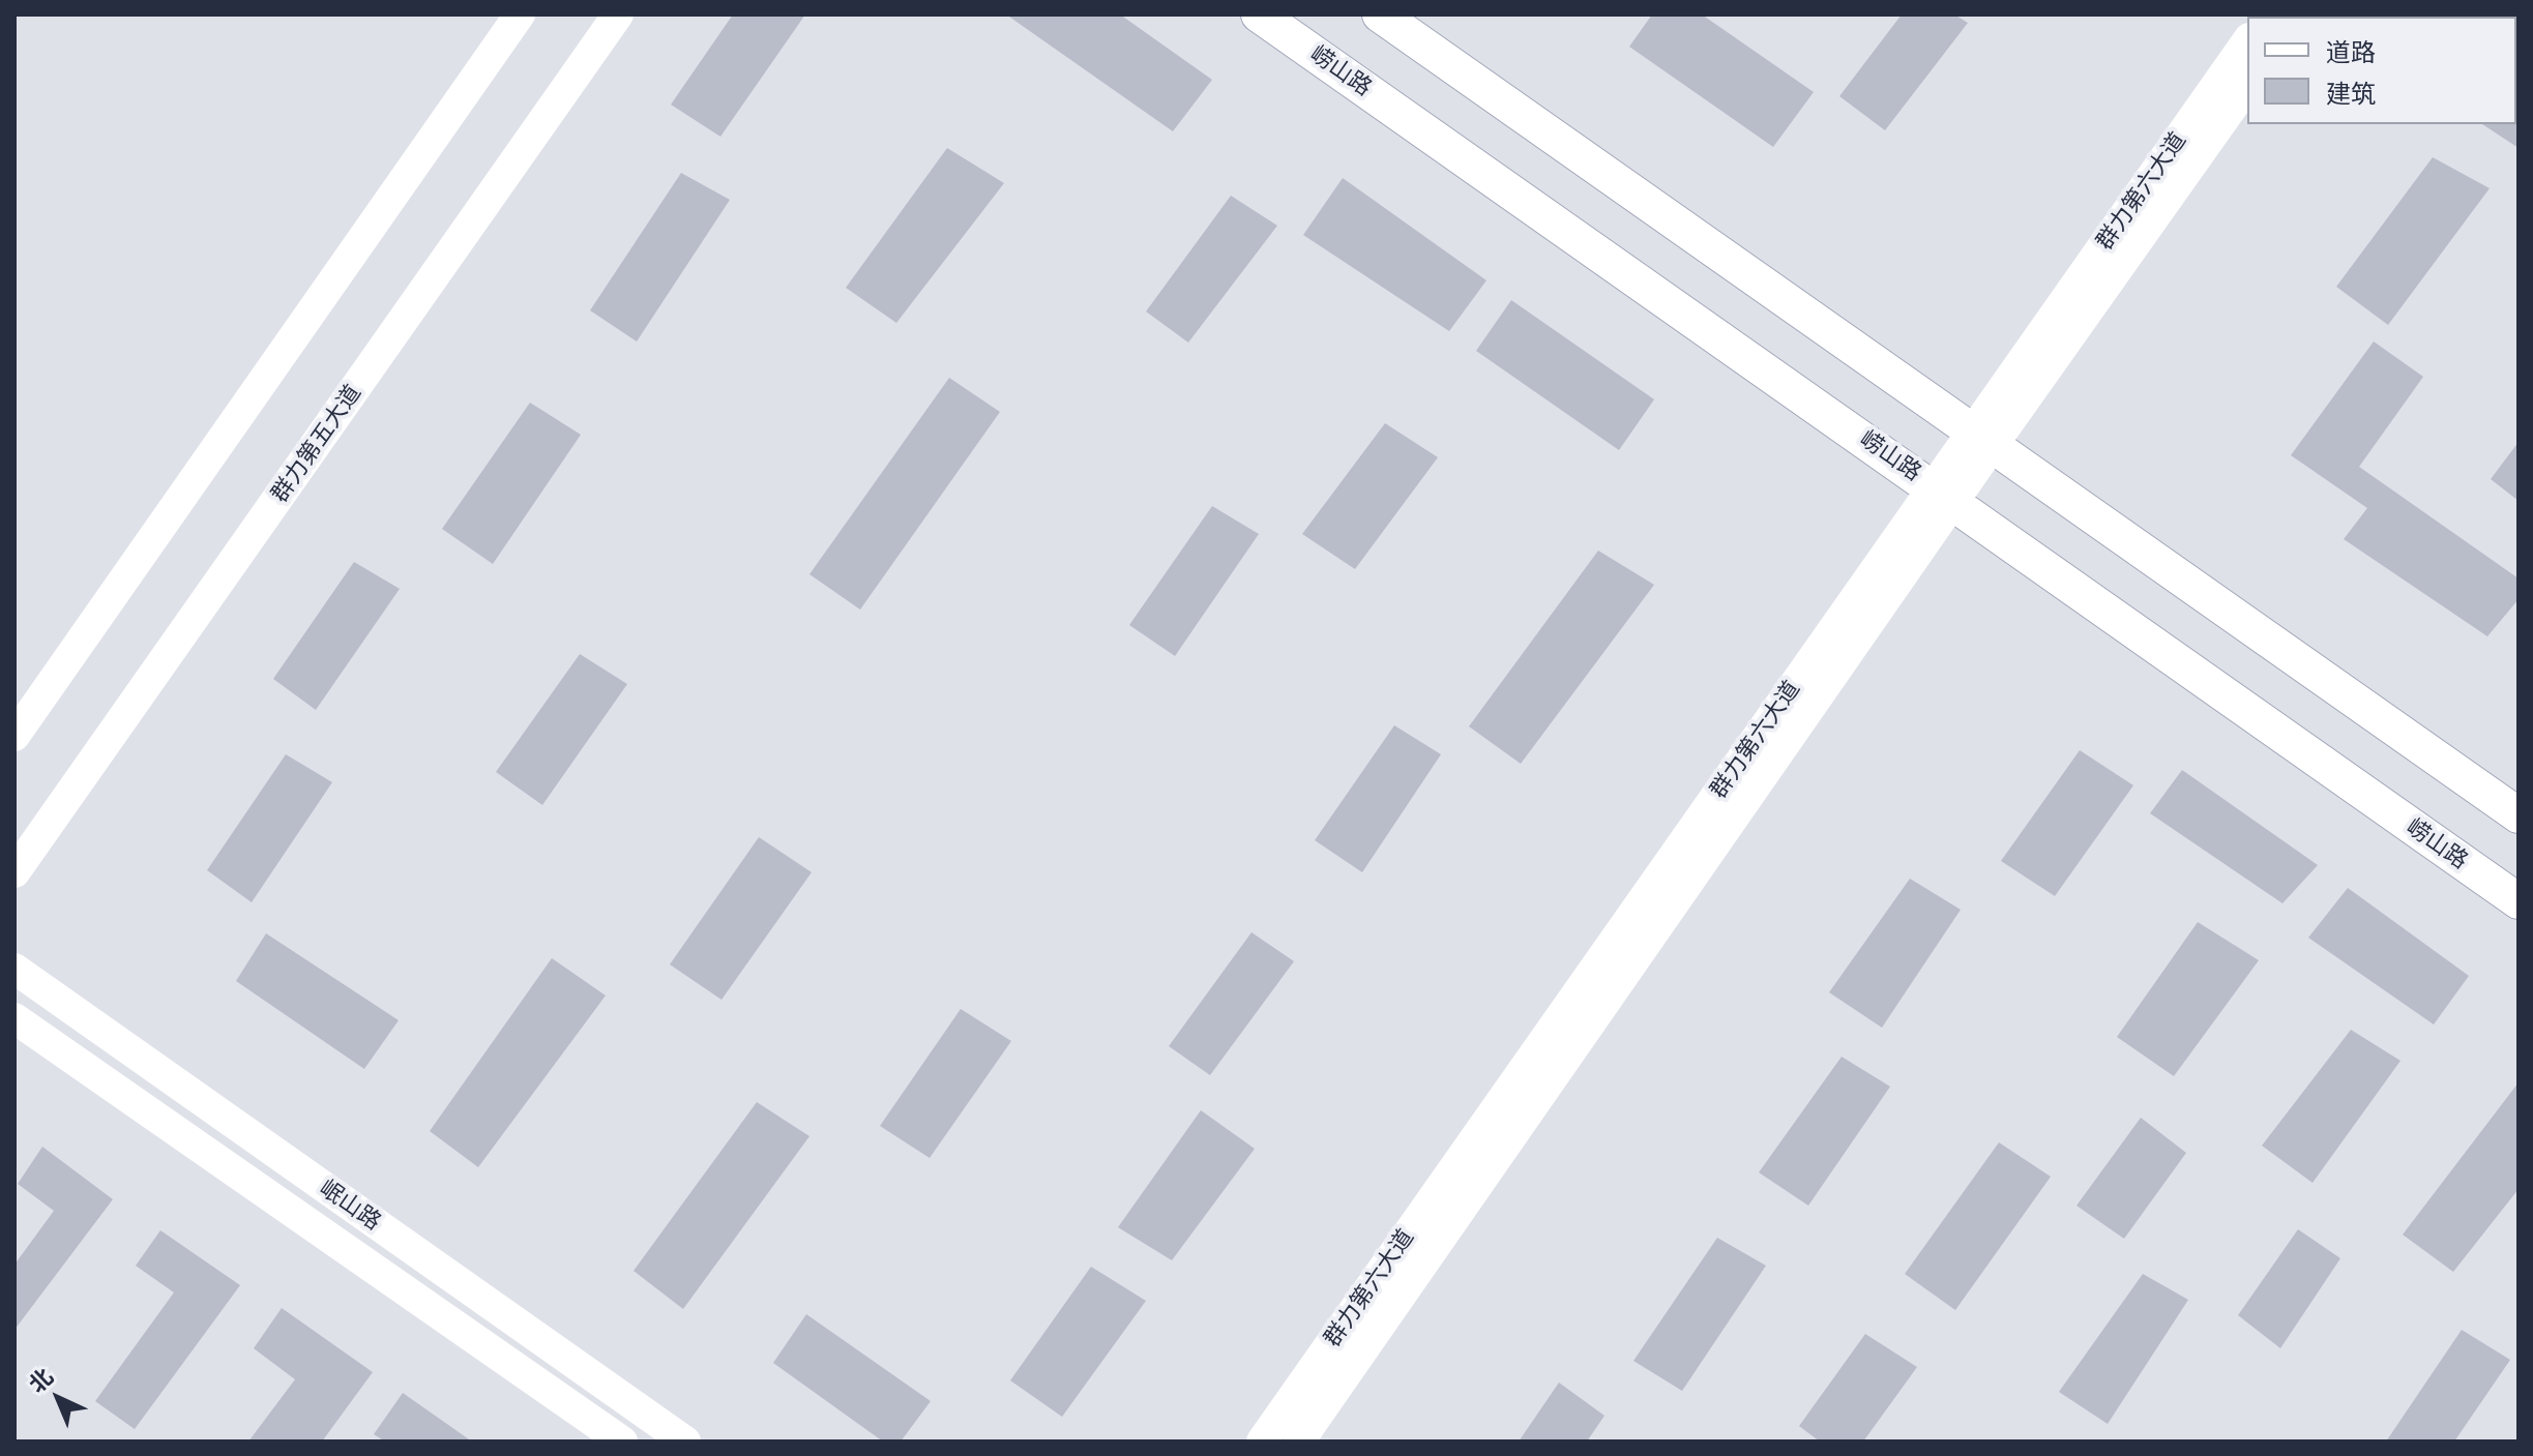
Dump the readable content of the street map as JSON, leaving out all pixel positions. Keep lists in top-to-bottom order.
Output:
{
  "streets": {
    "main road": [
      "崂山路",
      "群力第六大道",
      "群力第五大道",
      "岷山路"
    ]
  },
  "crossings": [
    ["崂山路", "群力第六大道"]
  ],
  "legend": ["道路", "建筑"],
  "north": "top left"
}
